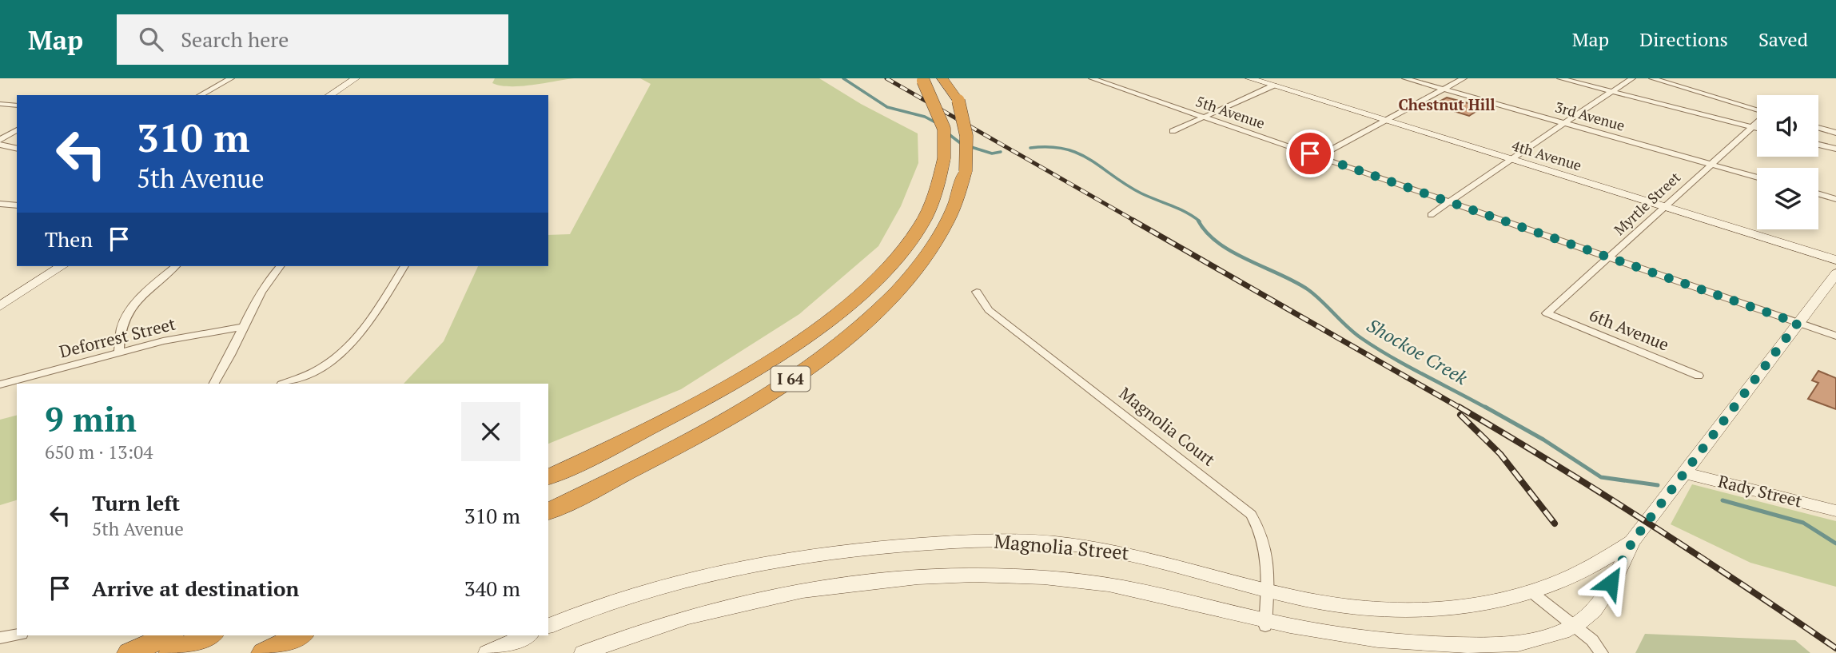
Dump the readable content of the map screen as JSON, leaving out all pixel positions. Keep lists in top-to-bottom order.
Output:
{
  "streets": {
    "highway": ["I 64"],
    "main road": ["4th Avenue", "Rady Street", "Magnolia Street"],
    "street": [
      "5th Avenue",
      "3rd Avenue",
      "Myrtle Street",
      "6th Avenue",
      "Deforrest Street",
      "Magnolia Court"
    ]
  },
  "crossings": [
    ["5th Avenue", "Myrtle Street"],
    ["5th Avenue", "Magnolia Street"],
    ["3rd Avenue", "Myrtle Street"],
    ["4th Avenue", "Myrtle Street"],
    ["Myrtle Street", "6th Avenue"],
    ["Magnolia Court", "Magnolia Street"],
    ["Rady Street", "Magnolia Street"]
  ],
  "districts": ["Chestnut Hill"],
  "water": ["Shockoe Creek"],
  "page": {
    "header": "Map",
    "search": "Search here",
    "nav": ["Map", "Directions", "Saved"],
    "turn": ["310 m", "5th Avenue"],
    "then": "Then",
    "heading": ["9 min", "650 m · 13:04"],
    "list": [
      {
        "name": "Turn left",
        "note": "5th Avenue",
        "value": "310 m"
      },
      {
        "name": "Arrive at destination",
        "value": "340 m"
      }
    ]
  }
}
